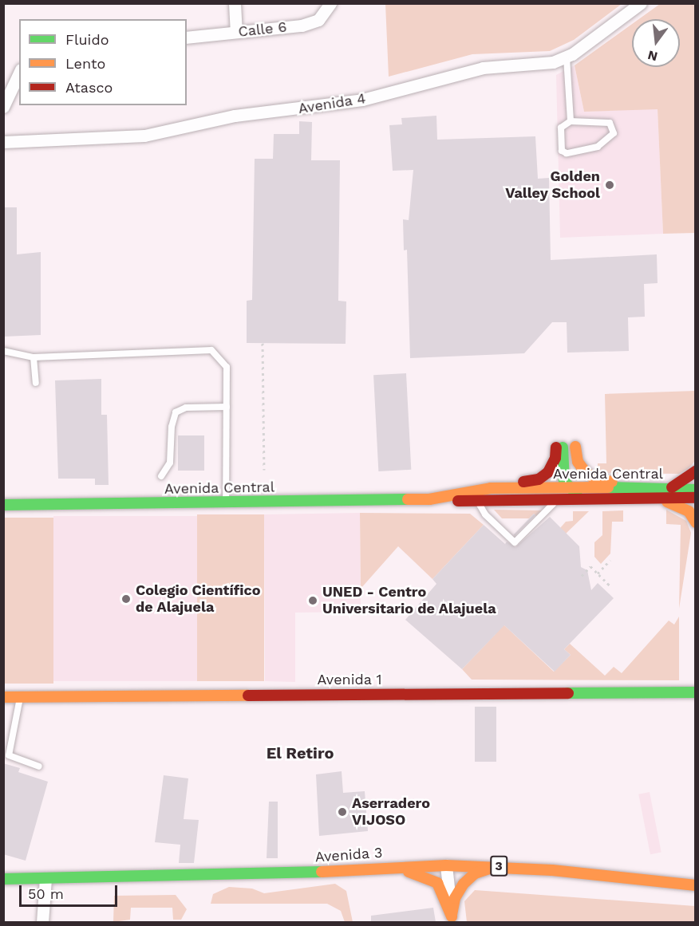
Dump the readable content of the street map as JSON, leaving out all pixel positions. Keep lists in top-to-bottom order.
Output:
{
  "streets": {
    "street": [
      "Calle 6",
      "Avenida 4",
      "Avenida Central",
      "Avenida 1",
      "Avenida 3",
      "3"
    ]
  },
  "districts": ["El Retiro"],
  "places": [
    "Golden Valley School",
    "Colegio Científico de Alajuela",
    "UNED - Centro Universitario de Alajuela",
    "Aserradero VIJOSO"
  ],
  "legend": ["Fluido", "Lento", "Atasco"],
  "scale_bar": "50 m",
  "north": "bottom"
}
